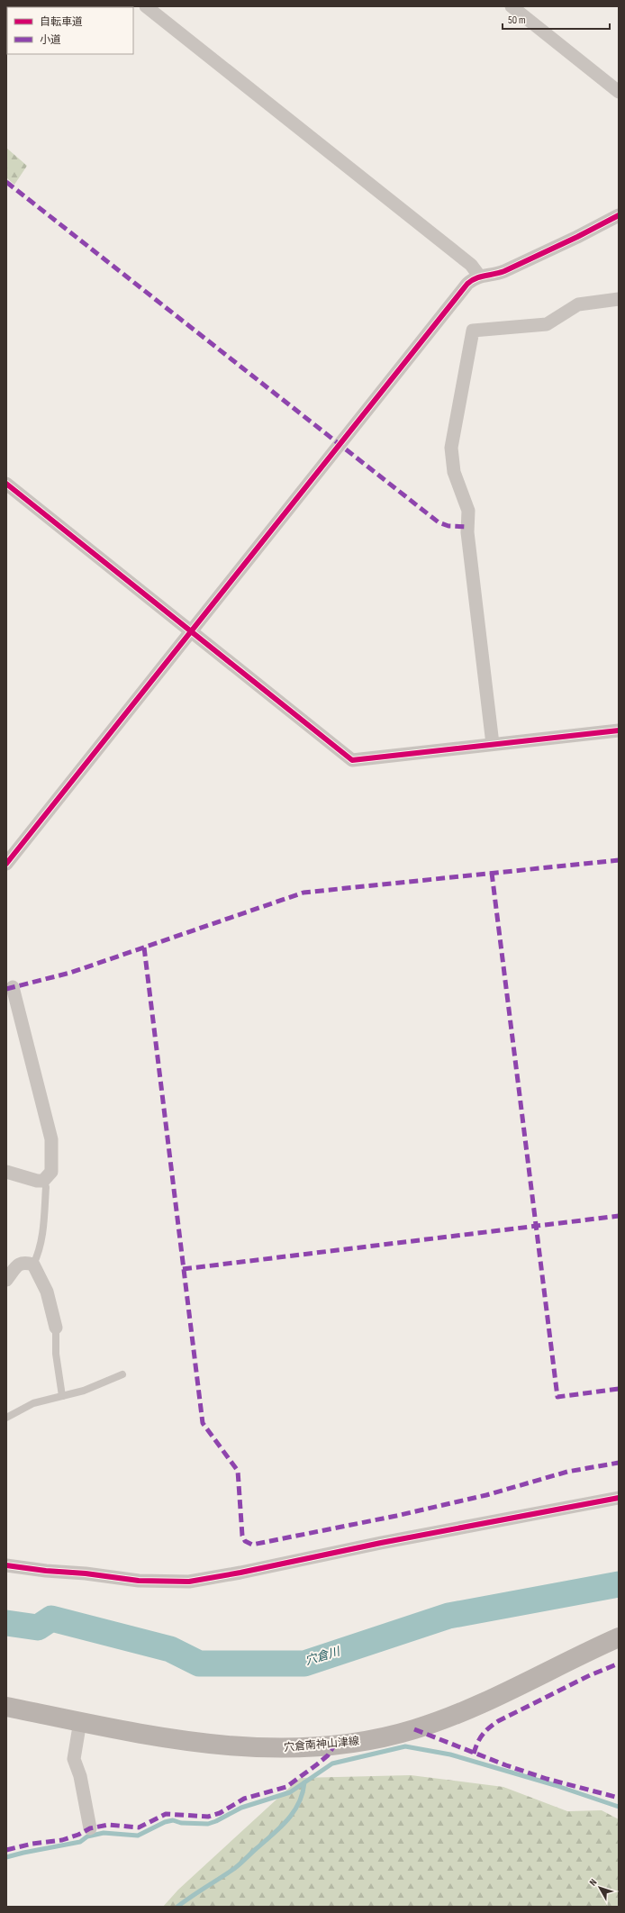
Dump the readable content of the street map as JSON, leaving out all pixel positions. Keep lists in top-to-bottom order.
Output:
{
  "streets": {
    "main road": ["穴倉南神山津線"]
  },
  "water": ["穴倉川"],
  "legend": ["自転車道", "小道"],
  "scale_bar": "50 m",
  "north": "top left"
}
